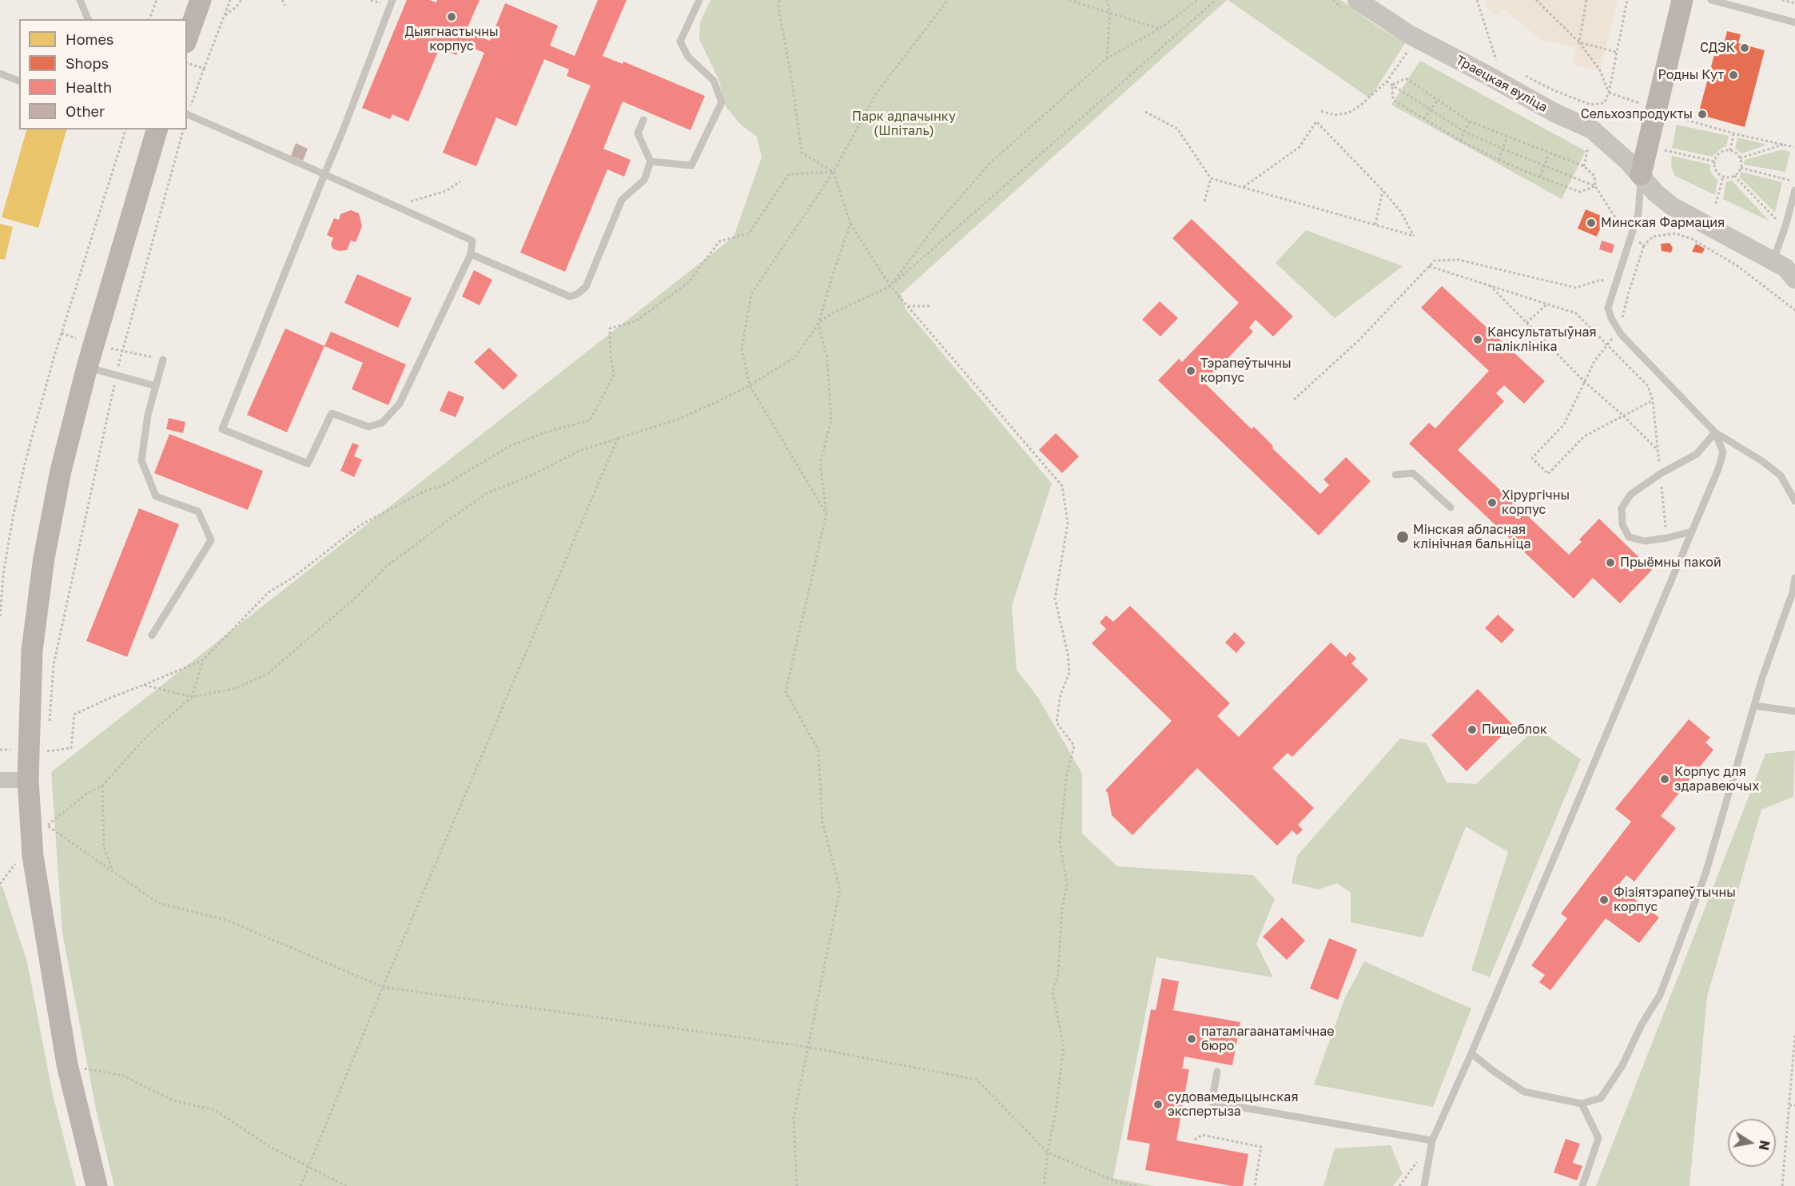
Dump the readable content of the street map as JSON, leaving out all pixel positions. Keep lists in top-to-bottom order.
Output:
{
  "streets": {
    "street": ["Траецкая вуліца"]
  },
  "parks": ["Парк адпачынку (Шпіталь)"],
  "places": [
    "Дыягнастычны корпус",
    "СДЭК",
    "Родны Кут",
    "Сельхозпродукты",
    "Минская Фармация",
    "Кансультатыўная паліклініка",
    "Тэрапеўтычны корпус",
    "Хірургічны корпус",
    "Мінская абласная клінічная бальніца",
    "Прыёмны пакой",
    "Пищеблок",
    "Корпус для здаравеючых",
    "Фізіятэрапеўтычны корпус",
    "паталагаанатамічнае бюро",
    "судовамедыцынская экспертыза"
  ],
  "legend": [
    "Homes",
    "Shops",
    "Health",
    "Other"
  ],
  "north": "right"
}
